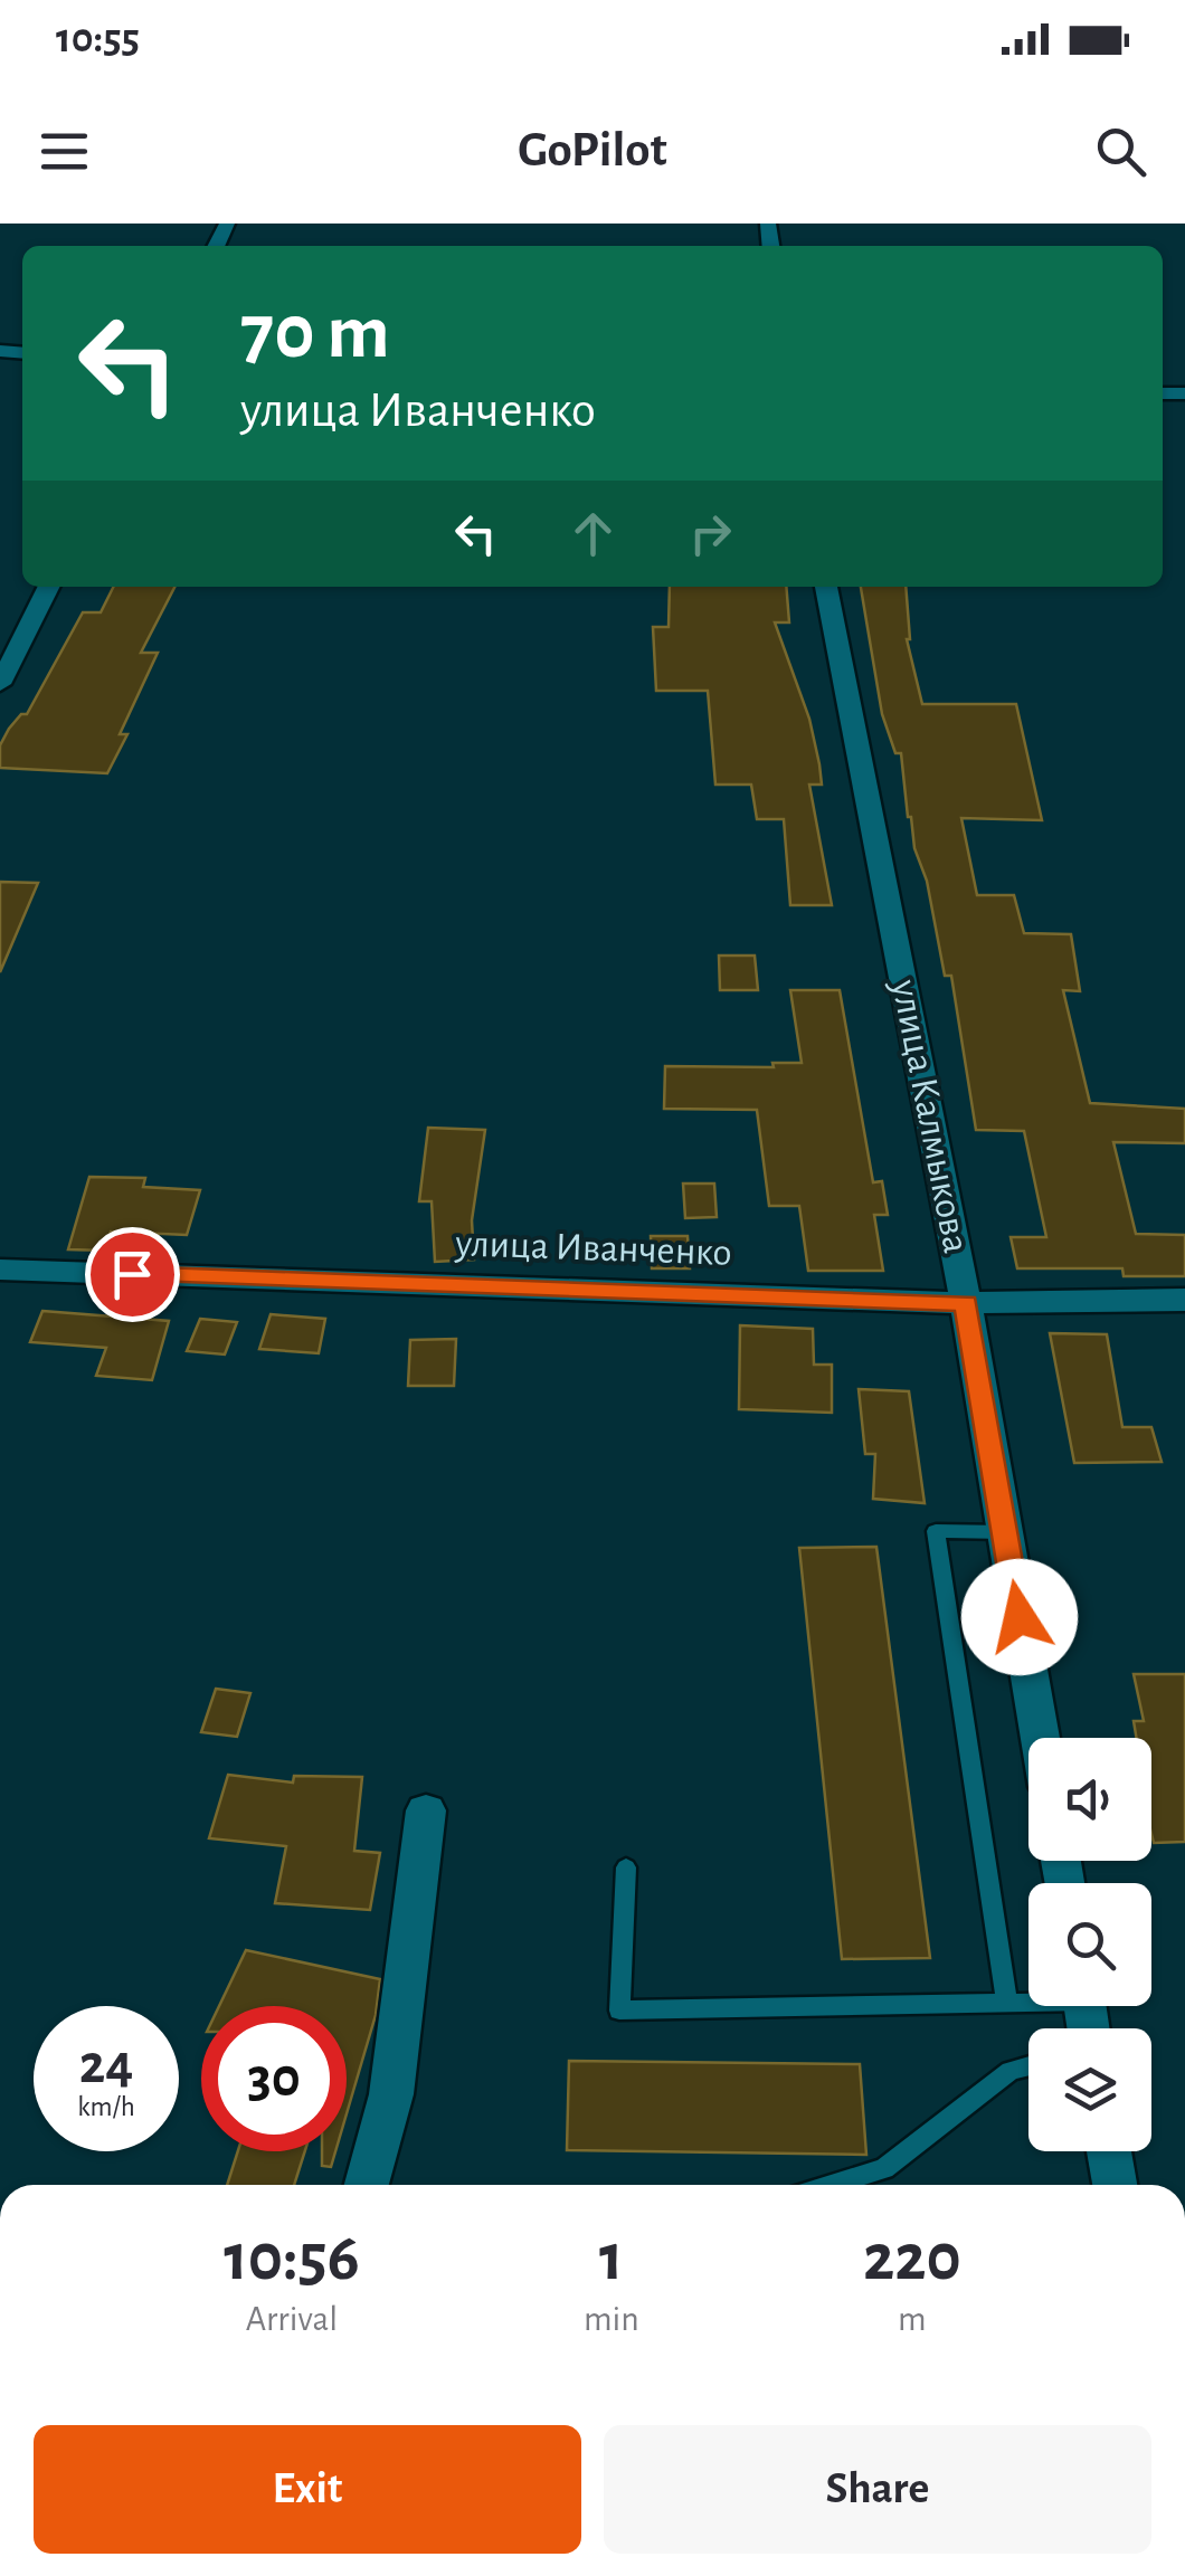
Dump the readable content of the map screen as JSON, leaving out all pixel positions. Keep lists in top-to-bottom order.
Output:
{
  "streets": {
    "street": ["улица Калмыкова", "улица Иванченко"]
  },
  "crossings": [
    ["улица Калмыкова", "улица Иванченко"]
  ],
  "page": {
    "status": "10:55",
    "header": "GoPilot",
    "turn": ["70 m", "улица Иванченко"],
    "speed": "24 km/h",
    "limit": "30",
    "eta": [
      "10:56",
      "Arrival",
      "1",
      "min",
      "220",
      "m"
    ],
    "buttons": ["Exit", "Share"]
  }
}
